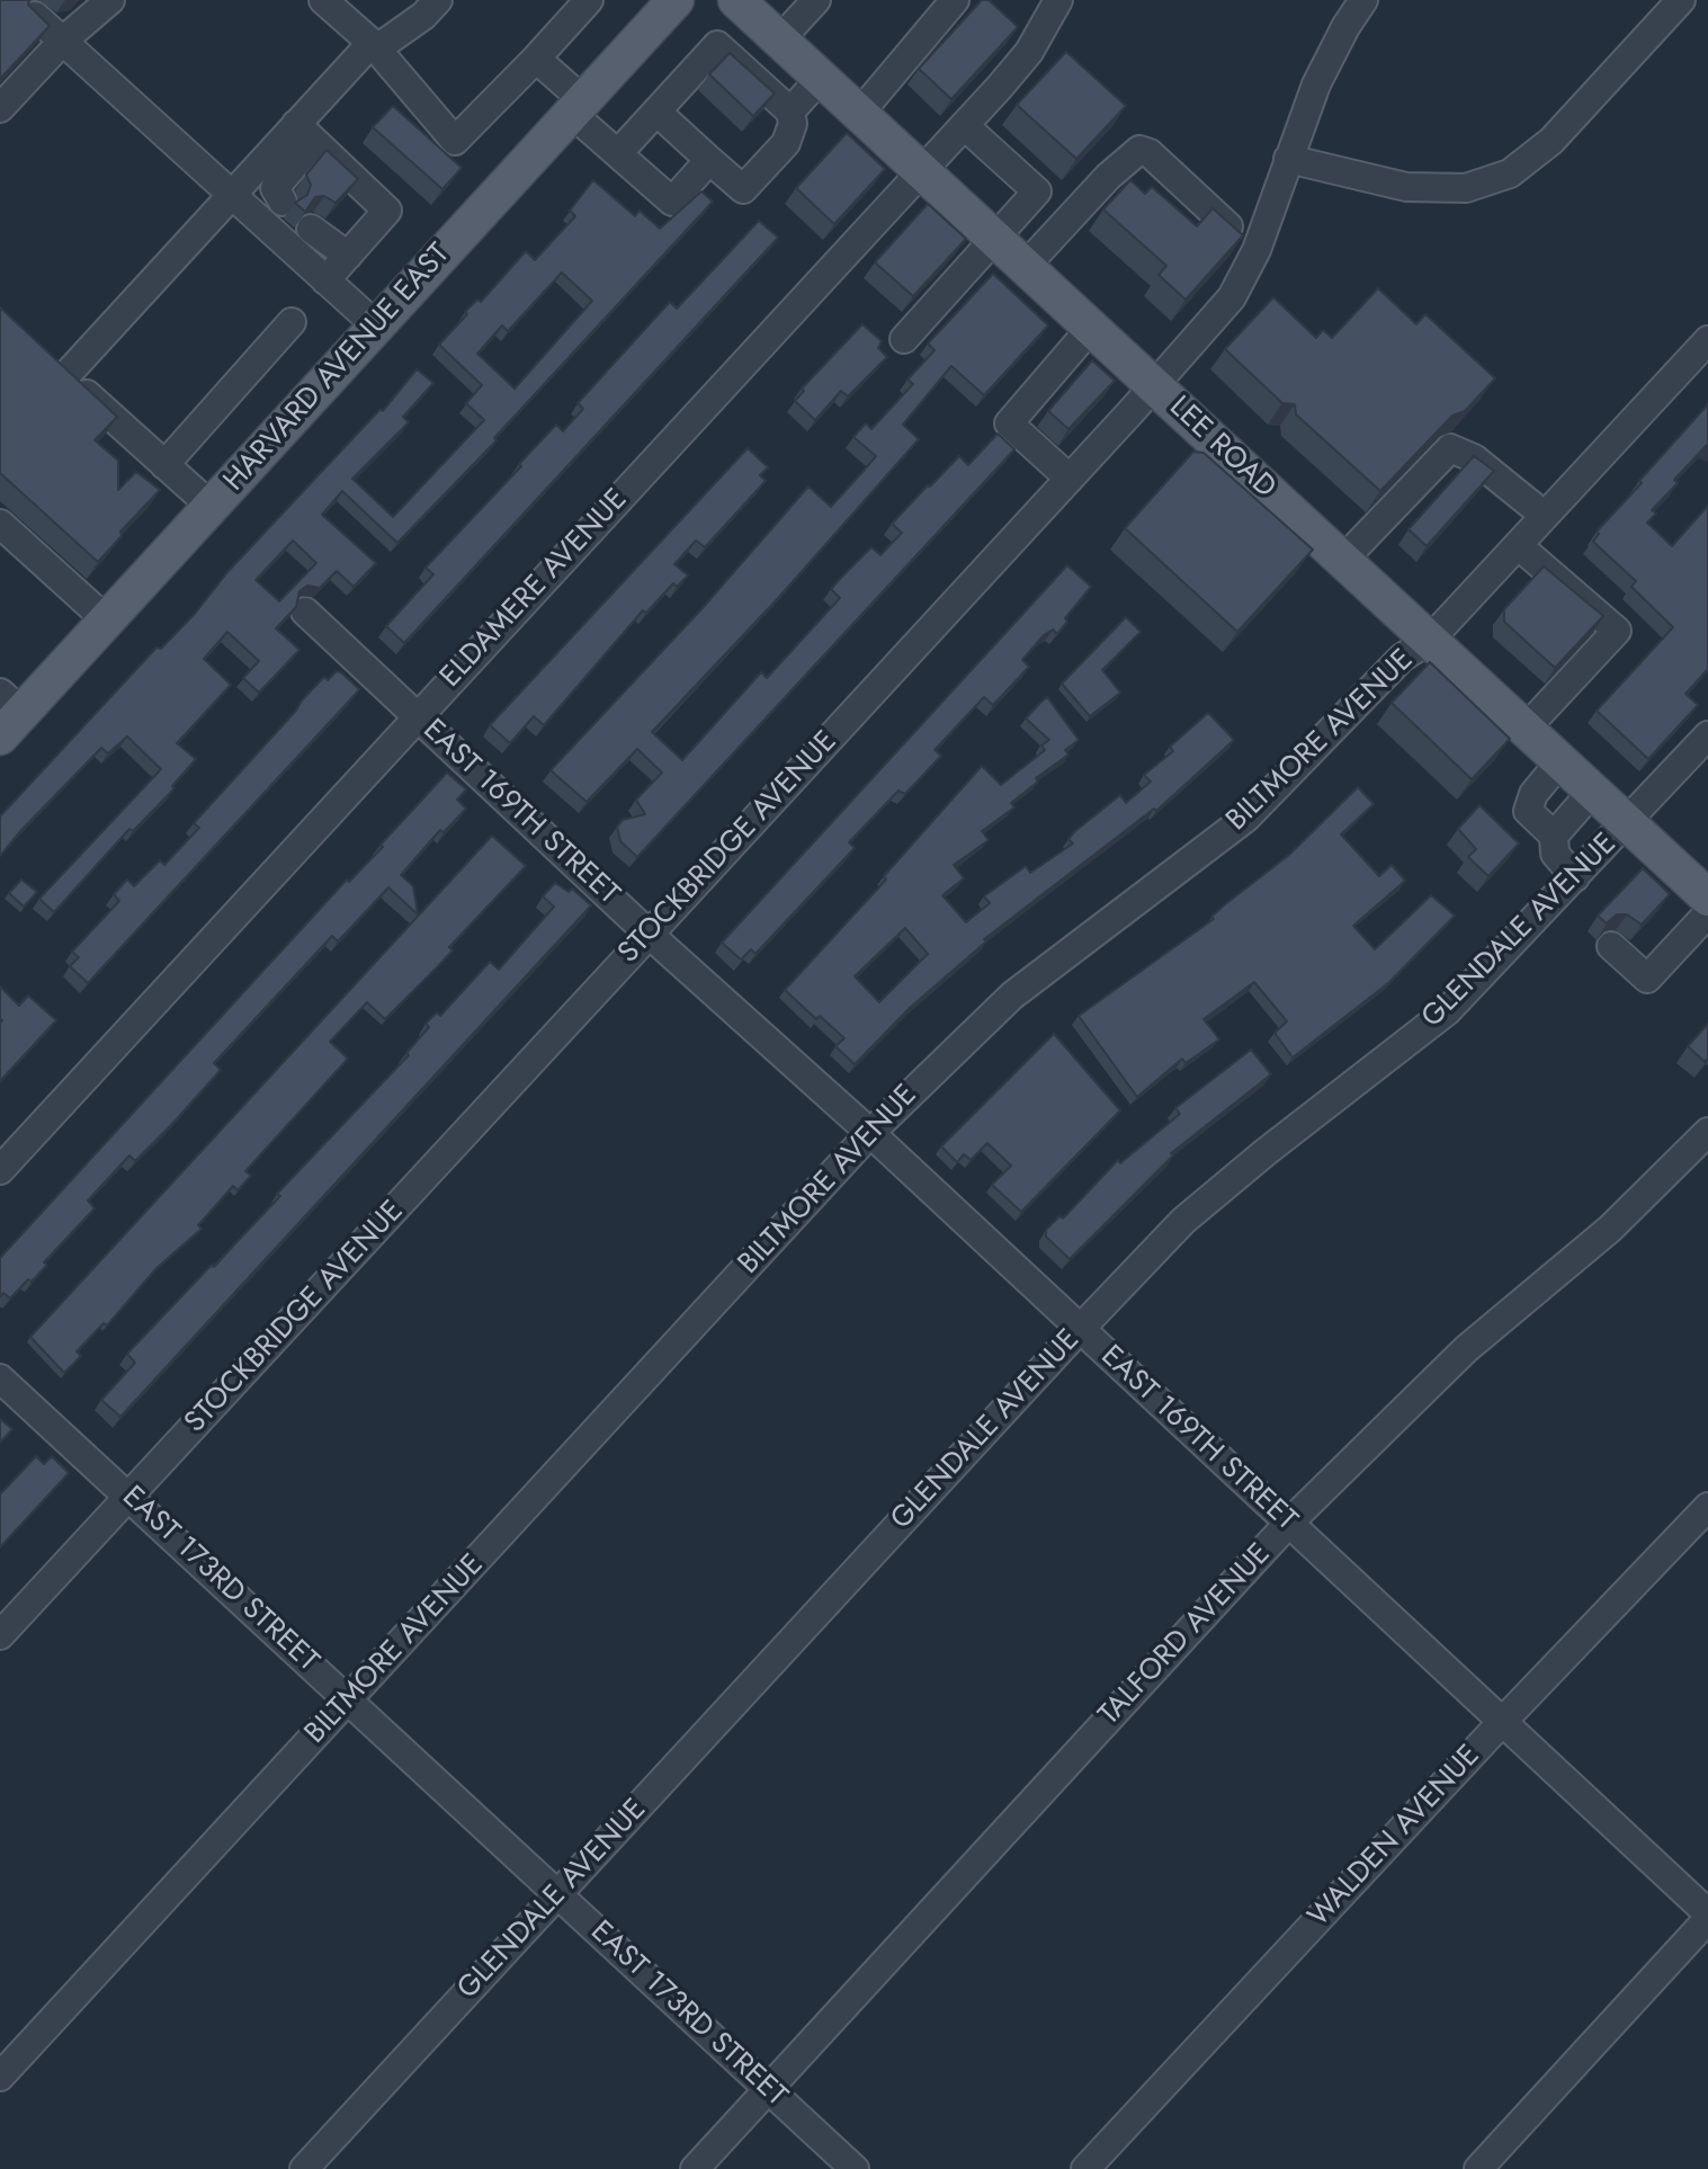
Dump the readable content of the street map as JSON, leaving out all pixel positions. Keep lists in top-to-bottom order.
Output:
{
  "streets": {
    "main road": ["HARVARD AVENUE EAST", "LEE ROAD"],
    "street": [
      "ELDAMERE AVENUE",
      "BILTMORE AVENUE",
      "EAST 169TH STREET",
      "STOCKBRIDGE AVENUE",
      "GLENDALE AVENUE",
      "EAST 173RD STREET",
      "TALFORD AVENUE",
      "WALDEN AVENUE"
    ]
  },
  "crossings": [
    ["LEE ROAD", "ELDAMERE AVENUE"],
    ["LEE ROAD", "BILTMORE AVENUE"],
    ["LEE ROAD", "STOCKBRIDGE AVENUE"],
    ["LEE ROAD", "GLENDALE AVENUE"],
    ["ELDAMERE AVENUE", "EAST 169TH STREET"],
    ["BILTMORE AVENUE", "EAST 169TH STREET"],
    ["BILTMORE AVENUE", "EAST 173RD STREET"],
    ["EAST 169TH STREET", "STOCKBRIDGE AVENUE"],
    ["EAST 169TH STREET", "GLENDALE AVENUE"],
    ["EAST 169TH STREET", "TALFORD AVENUE"],
    ["EAST 169TH STREET", "WALDEN AVENUE"],
    ["STOCKBRIDGE AVENUE", "EAST 173RD STREET"],
    ["GLENDALE AVENUE", "EAST 173RD STREET"],
    ["EAST 173RD STREET", "TALFORD AVENUE"]
  ]
}
